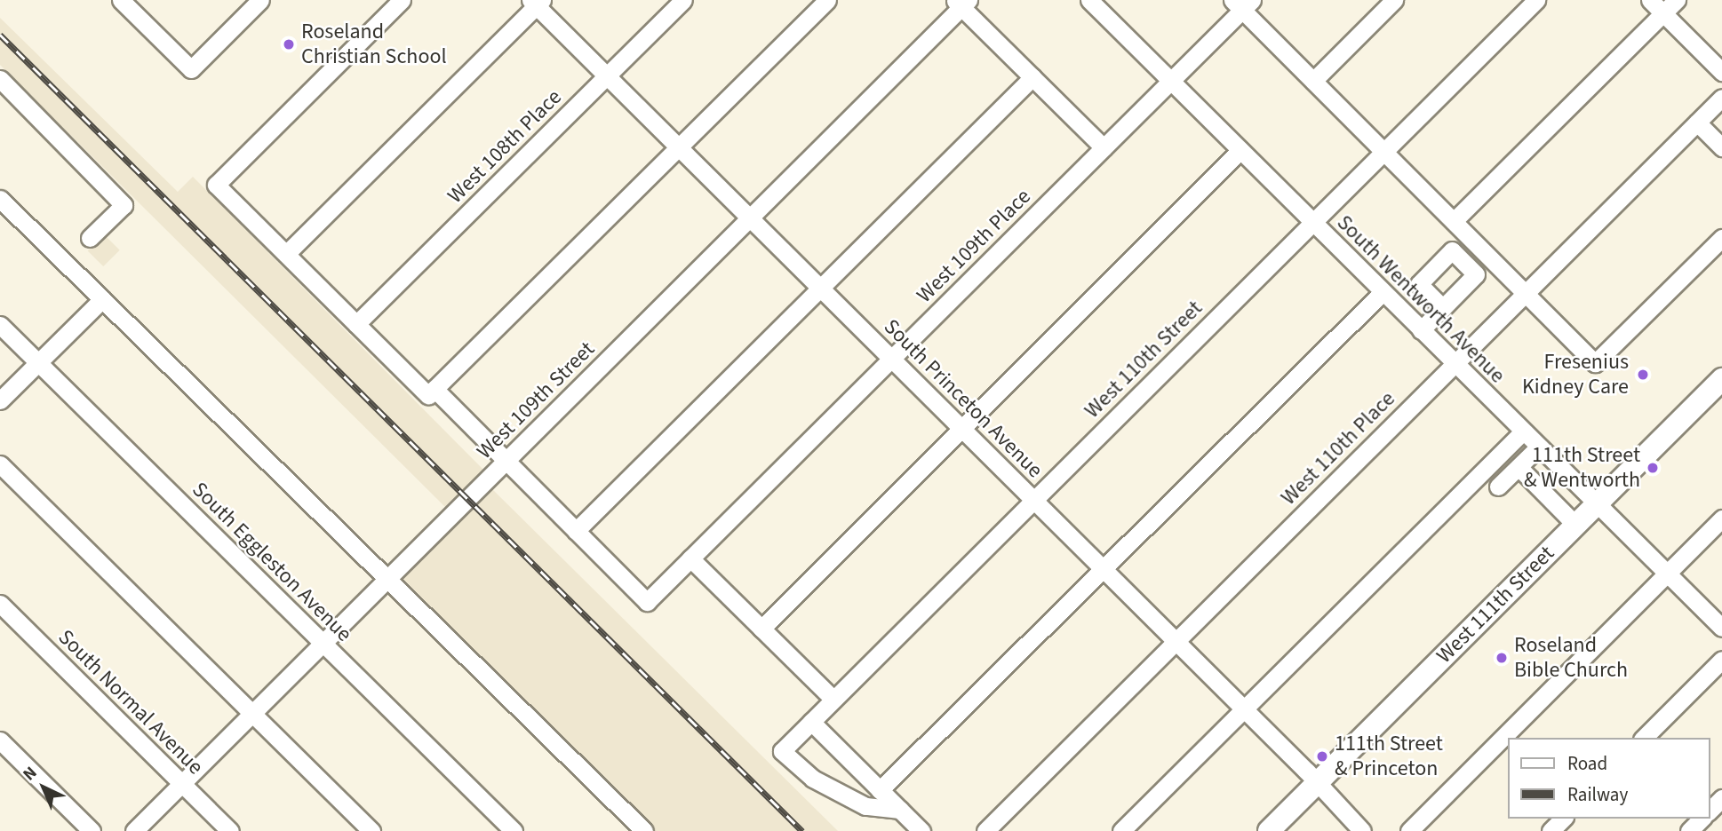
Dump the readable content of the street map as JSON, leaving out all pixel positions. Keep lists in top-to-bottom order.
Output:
{
  "streets": {
    "main road": ["West 111th Street"],
    "street": [
      "West 108th Place",
      "West 109th Place",
      "South Wentworth Avenue",
      "West 110th Street",
      "South Princeton Avenue",
      "West 109th Street",
      "West 110th Place",
      "South Eggleston Avenue",
      "South Normal Avenue"
    ]
  },
  "crossings": [
    ["West 108th Place", "South Princeton Avenue"],
    ["West 109th Place", "South Wentworth Avenue"],
    ["West 109th Place", "South Princeton Avenue"],
    ["South Wentworth Avenue", "West 110th Street"],
    ["South Wentworth Avenue", "West 110th Place"],
    ["South Wentworth Avenue", "West 111th Street"],
    ["West 110th Street", "South Princeton Avenue"],
    ["South Princeton Avenue", "West 109th Street"],
    ["South Princeton Avenue", "West 110th Place"],
    ["South Princeton Avenue", "West 111th Street"],
    ["West 109th Street", "South Eggleston Avenue"],
    ["West 109th Street", "South Normal Avenue"]
  ],
  "places": [
    "Roseland Christian School",
    "Fresenius Kidney Care",
    "111th Street & Wentworth",
    "Roseland Bible Church",
    "111th Street & Princeton"
  ],
  "legend": ["Road", "Railway"],
  "north": "top left"
}
